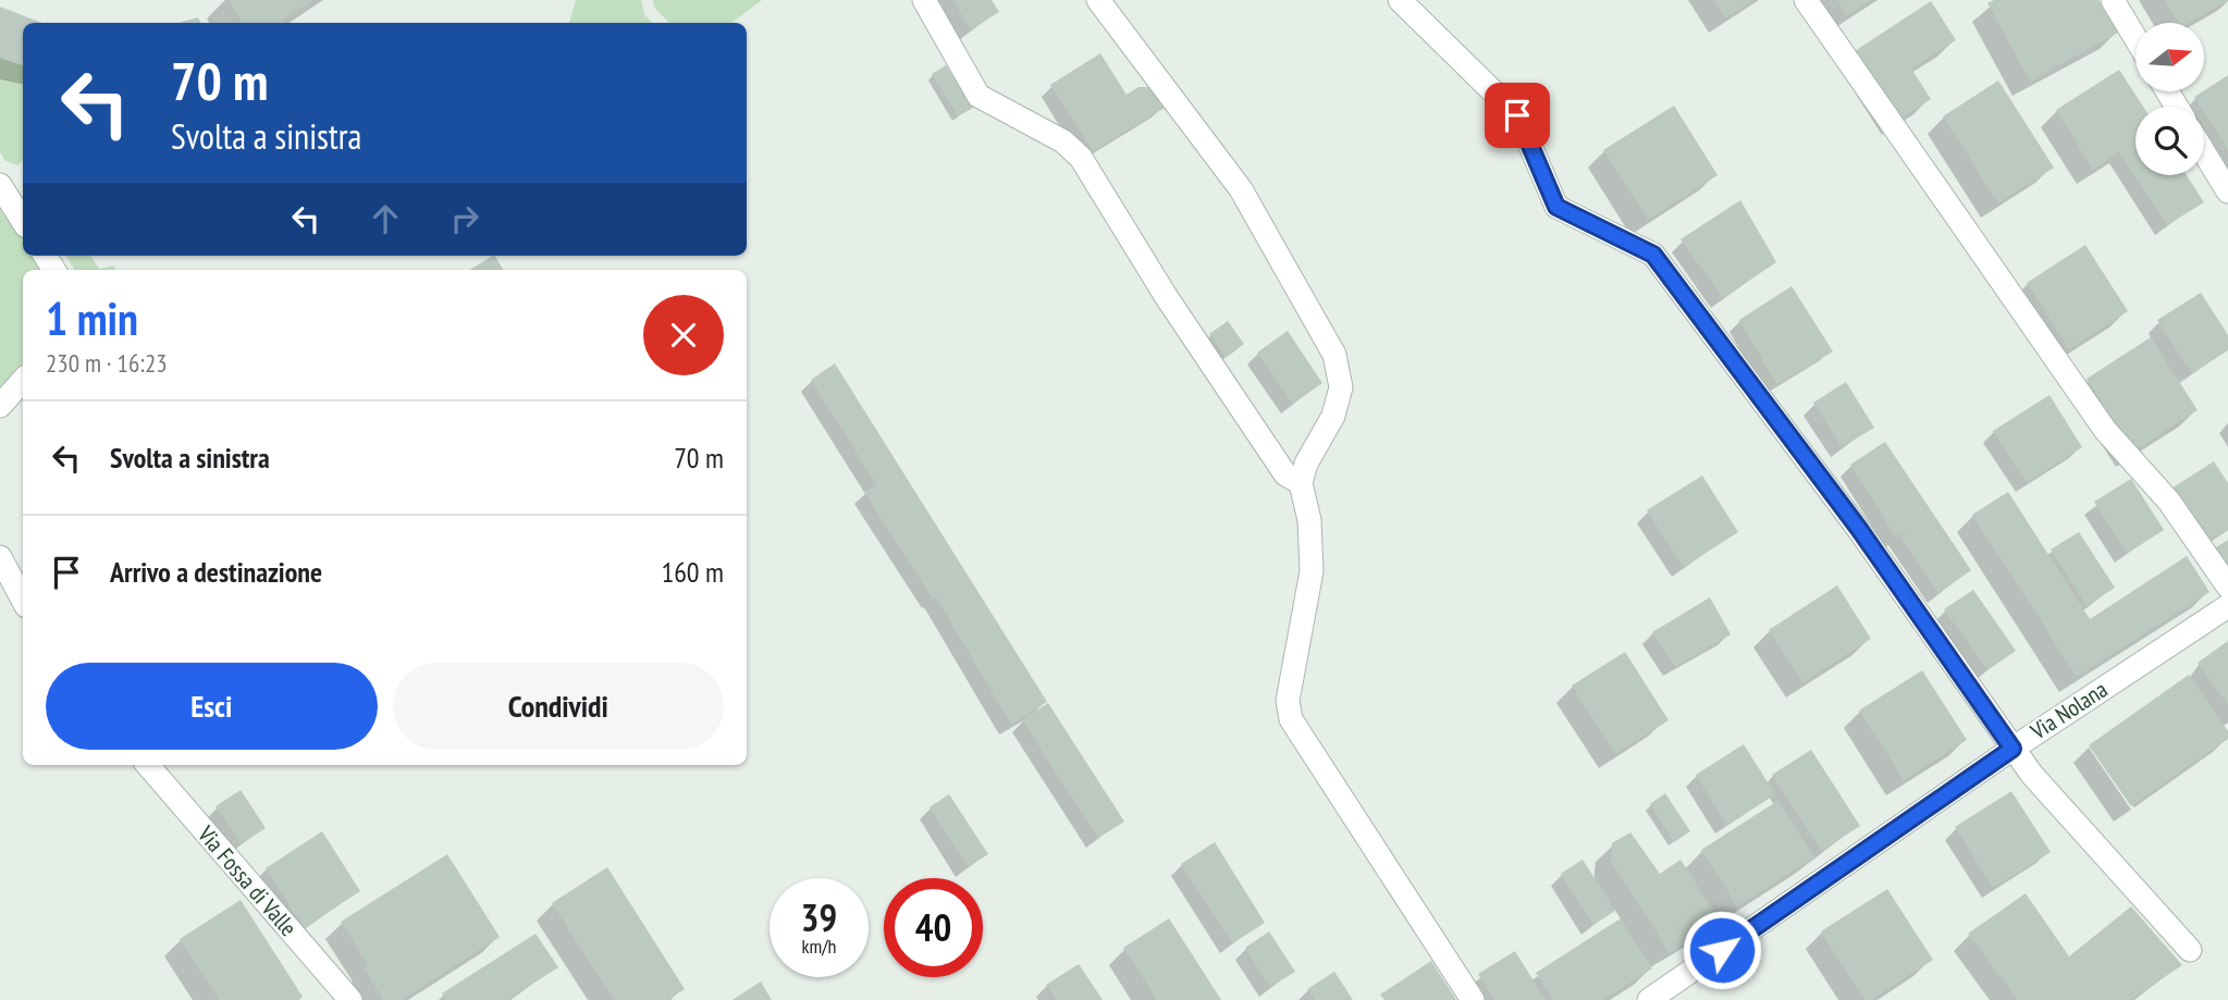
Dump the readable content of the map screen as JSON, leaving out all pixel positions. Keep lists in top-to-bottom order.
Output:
{
  "streets": {
    "street": ["Via Nolana", "Via Fossa di Valle"]
  },
  "north": "right",
  "page": {
    "turn": ["70 m", "Svolta a sinistra"],
    "heading": ["1 min", "230 m · 16:23"],
    "list": [
      {
        "name": "Svolta a sinistra",
        "value": "70 m"
      },
      {
        "name": "Arrivo a destinazione",
        "value": "160 m"
      }
    ],
    "buttons": ["Esci", "Condividi"],
    "speed": "39 km/h",
    "limit": "40"
  }
}
